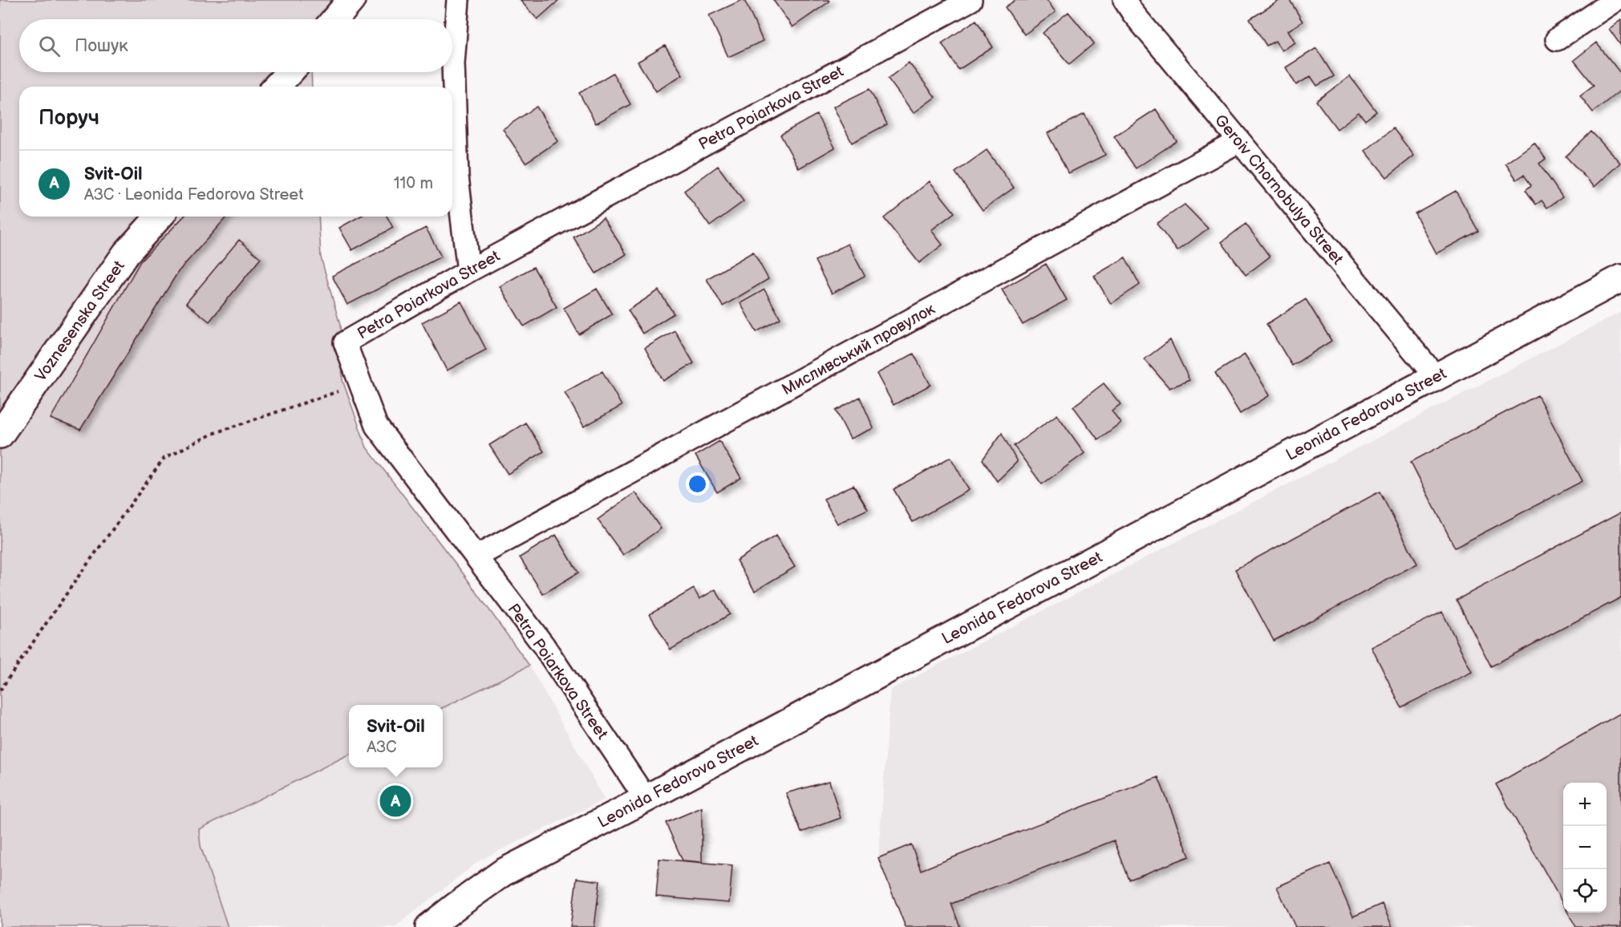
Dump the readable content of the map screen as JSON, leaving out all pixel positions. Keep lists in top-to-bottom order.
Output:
{
  "streets": {
    "street": [
      "Petra Poiarkova Street",
      "Geroiv Chornobulya Street",
      "Voznesenska Street",
      "Мисливський провулок",
      "Leonida Fedorova Street"
    ]
  },
  "crossings": [
    ["Petra Poiarkova Street", "Мисливський провулок"],
    ["Petra Poiarkova Street", "Leonida Fedorova Street"],
    ["Geroiv Chornobulya Street", "Мисливський провулок"],
    ["Geroiv Chornobulya Street", "Leonida Fedorova Street"]
  ],
  "page": {
    "search": "Пошук",
    "heading": "Поруч",
    "list": [
      {
        "mark": "A",
        "name": "Svit-Oil",
        "note": "АЗС · Leonida Fedorova Street",
        "value": "110 m"
      }
    ],
    "popup": ["Svit-Oil", "АЗС"],
    "map_buttons": ["+", "−"],
    "pins": "A"
  }
}
